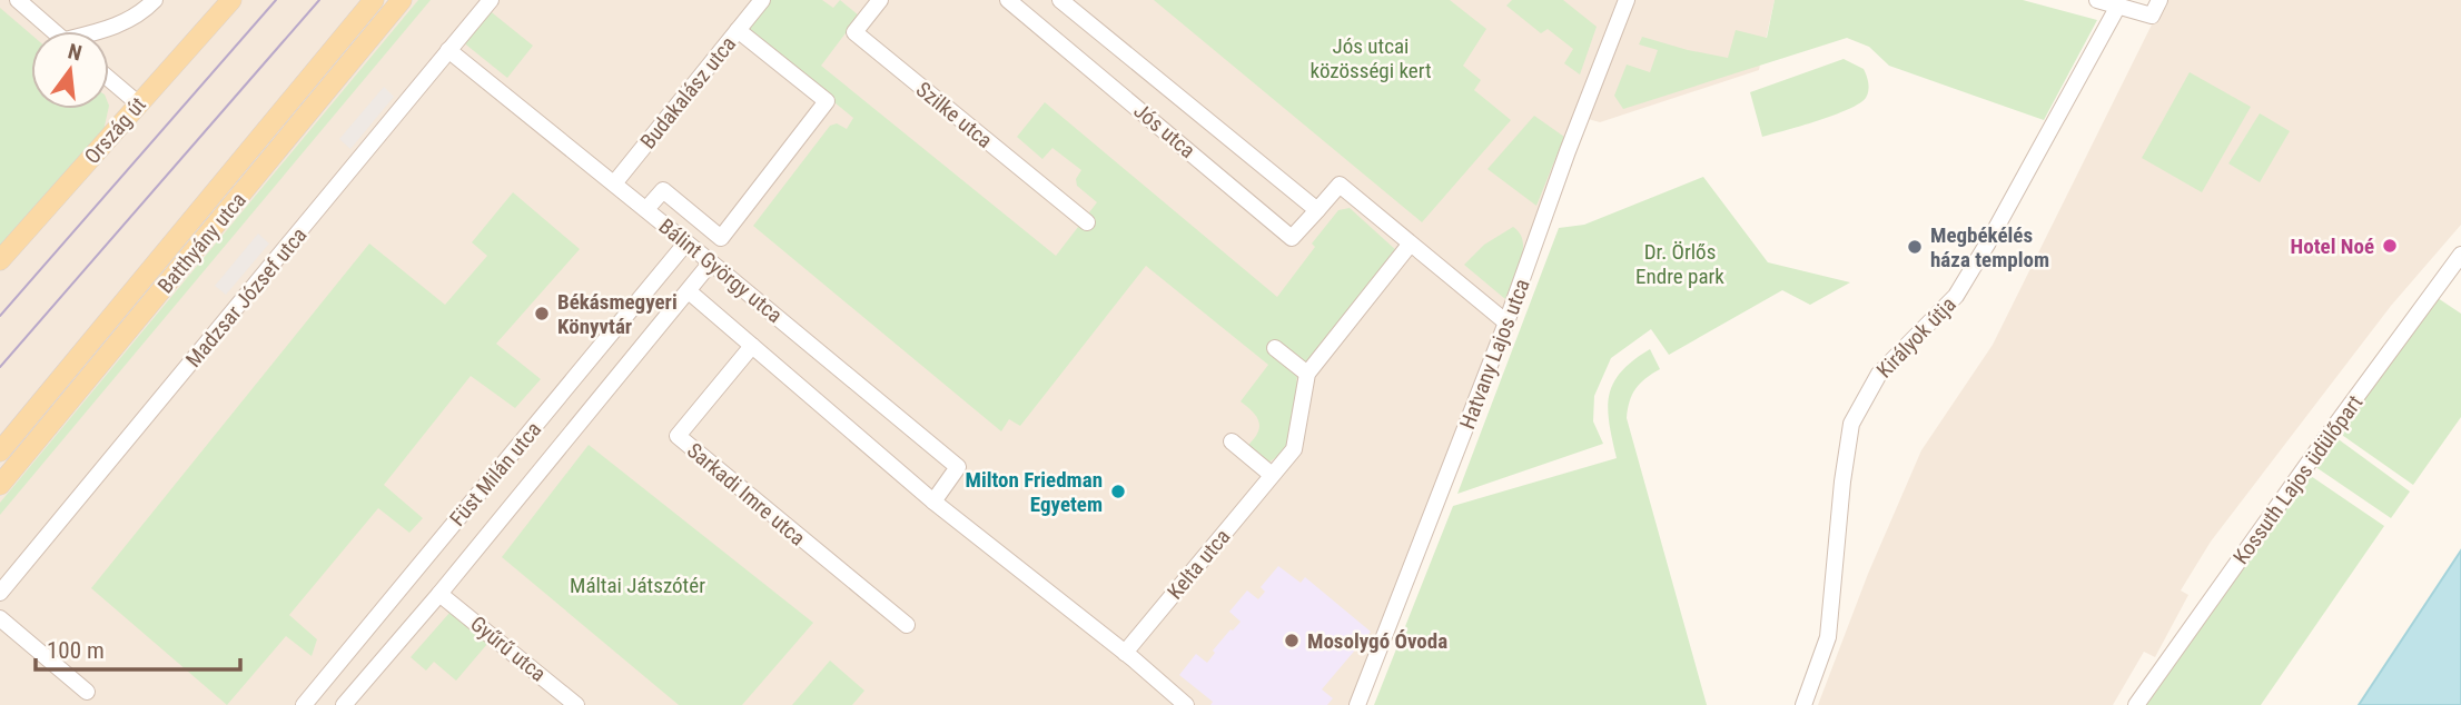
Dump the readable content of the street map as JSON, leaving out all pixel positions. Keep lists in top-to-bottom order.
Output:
{
  "streets": {
    "main road": ["Ország út", "Batthyány utca"],
    "street": [
      "Budakalász utca",
      "Szilke utca",
      "Jós utca",
      "Bálint György utca",
      "Madzsar József utca",
      "Királyok útja",
      "Hatvany Lajos utca",
      "Füst Milán utca",
      "Kossuth Lajos üdülőpart",
      "Sarkadi Imre utca",
      "Kelta utca",
      "Gyűrű utca"
    ]
  },
  "crossings": [
    ["Budakalász utca", "Bálint György utca"],
    ["Jós utca", "Hatvany Lajos utca"],
    ["Jós utca", "Kelta utca"],
    ["Bálint György utca", "Madzsar József utca"],
    ["Bálint György utca", "Füst Milán utca"],
    ["Bálint György utca", "Sarkadi Imre utca"],
    ["Bálint György utca", "Kelta utca"],
    ["Füst Milán utca", "Gyűrű utca"]
  ],
  "parks": ["Jós utcai közösségi kert", "Dr. Örlős Endre park", "Máltai Játszótér"],
  "places": [
    "Hotel Noé",
    "Megbékélés háza templom",
    "Békásmegyeri Könyvtár",
    "Milton Friedman Egyetem",
    "Mosolygó Óvoda"
  ],
  "scale_bar": "100 m",
  "north": "top"
}
